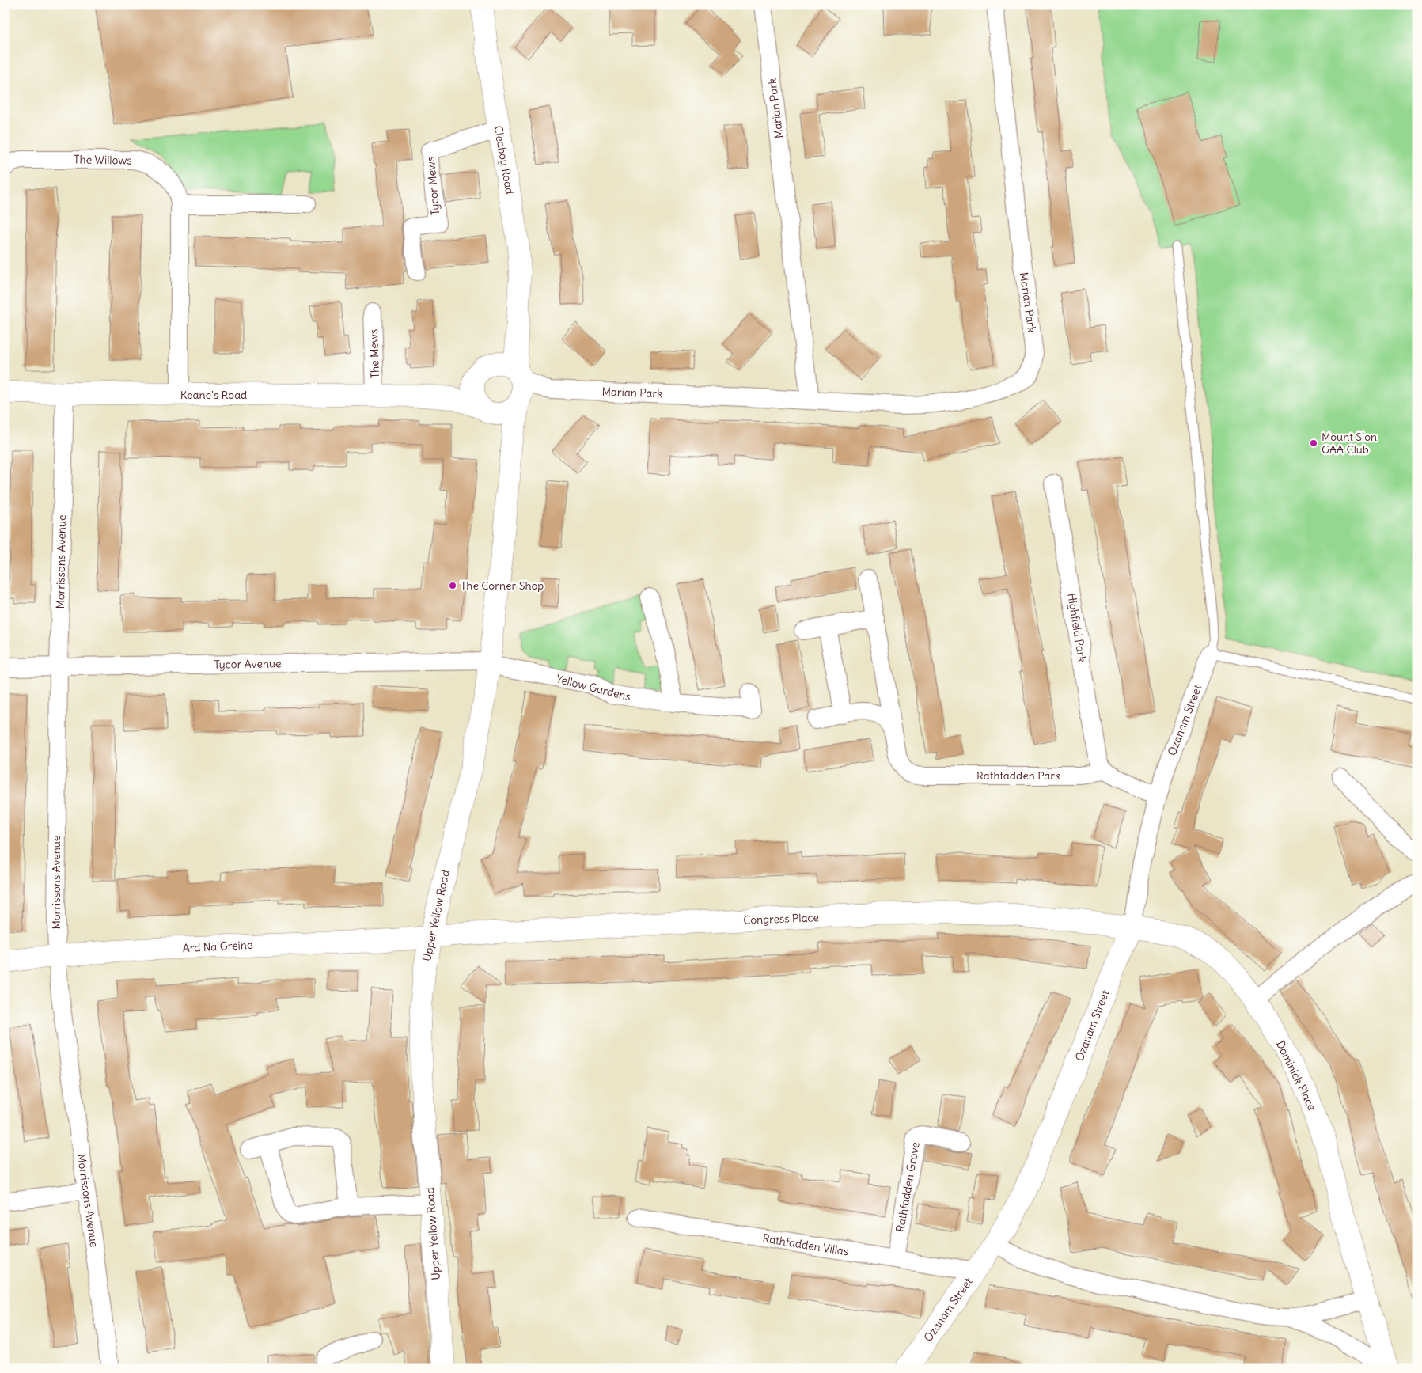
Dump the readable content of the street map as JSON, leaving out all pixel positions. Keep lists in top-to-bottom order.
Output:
{
  "streets": {
    "street": [
      "Marian Park",
      "The Willows",
      "Cleaboy Road",
      "Tycor Mews",
      "The Mews",
      "Keane's Road",
      "Morrissons Avenue",
      "Highfield Park",
      "Tycor Avenue",
      "Yellow Gardens",
      "Ozanam Street",
      "Rathfadden Park",
      "Upper Yellow Road",
      "Congress Place",
      "Ard Na Greine",
      "Dominick Place",
      "Rathfadden Grove",
      "Rathfadden Villas"
    ]
  },
  "crossings": [
    ["Marian Park", "Cleaboy Road"],
    ["Marian Park", "Keane's Road"],
    ["Marian Park", "Upper Yellow Road"],
    ["The Willows", "Keane's Road"],
    ["Cleaboy Road", "Tycor Mews"],
    ["Cleaboy Road", "Keane's Road"],
    ["Cleaboy Road", "Upper Yellow Road"],
    ["The Mews", "Keane's Road"],
    ["Keane's Road", "Morrissons Avenue"],
    ["Keane's Road", "Upper Yellow Road"],
    ["Morrissons Avenue", "Tycor Avenue"],
    ["Morrissons Avenue", "Ard Na Greine"],
    ["Highfield Park", "Rathfadden Park"],
    ["Tycor Avenue", "Yellow Gardens"],
    ["Tycor Avenue", "Upper Yellow Road"],
    ["Yellow Gardens", "Upper Yellow Road"],
    ["Ozanam Street", "Congress Place"],
    ["Ozanam Street", "Dominick Place"],
    ["Ozanam Street", "Rathfadden Villas"],
    ["Upper Yellow Road", "Congress Place"],
    ["Upper Yellow Road", "Ard Na Greine"],
    ["Congress Place", "Ard Na Greine"],
    ["Congress Place", "Dominick Place"],
    ["Rathfadden Grove", "Rathfadden Villas"]
  ],
  "places": ["Mount Sion GAA Club", "The Corner Shop"]
}
